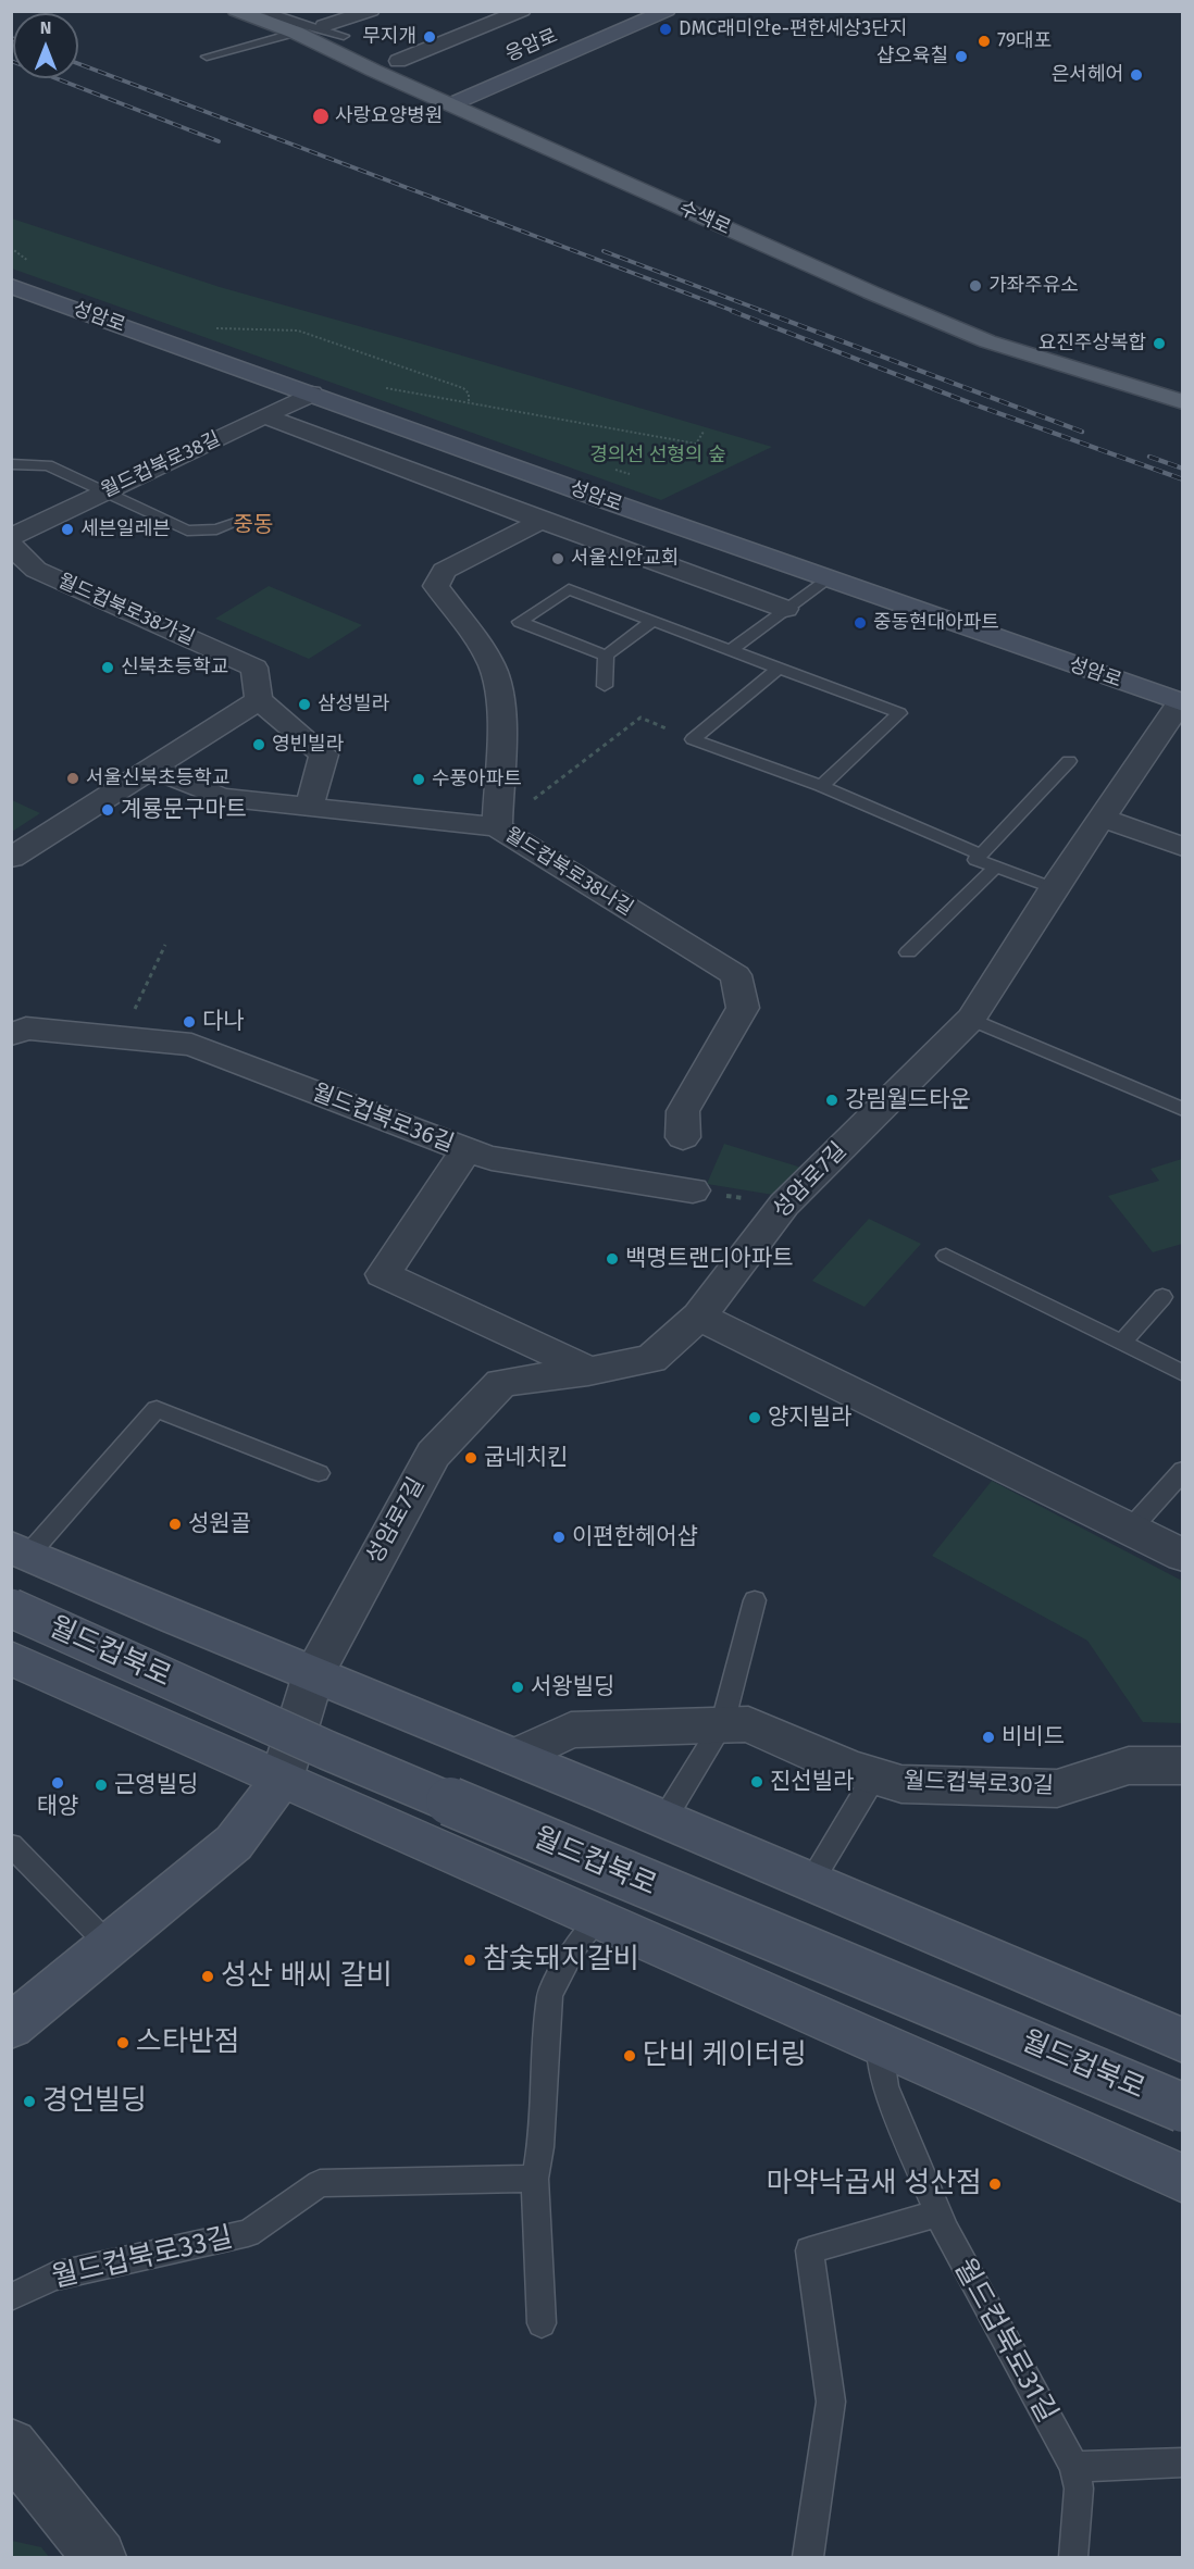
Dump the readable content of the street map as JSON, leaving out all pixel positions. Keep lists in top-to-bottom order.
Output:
{
  "streets": {
    "main road": [
      "응암로",
      "수색로",
      "성암로",
      "월드컵북로"
    ],
    "street": [
      "월드컵북로38길",
      "월드컵북로38가길",
      "월드컵북로38나길",
      "월드컵북로36길",
      "성암로7길",
      "월드컵북로30길"
    ],
    "lane": ["월드컵북로33길", "월드컵북로31길"]
  },
  "crossings": [
    ["응암로", "수색로"],
    ["성암로", "월드컵북로38길"],
    ["성암로", "성암로7길"],
    ["월드컵북로36길", "성암로7길"]
  ],
  "districts": ["중동"],
  "parks": ["경의선 선형의 숲"],
  "places": [
    "DMC래미안e-편한세상3단지",
    "무지개",
    "79대포",
    "샵오육칠",
    "은서헤어",
    "사랑요양병원",
    "가좌주유소",
    "요진주상복합",
    "세븐일레븐",
    "서울신안교회",
    "중동현대아파트",
    "신북초등학교",
    "삼성빌라",
    "영빈빌라",
    "서울신북초등학교",
    "수풍아파트",
    "계룡문구마트",
    "다나",
    "강림월드타운",
    "백명트랜디아파트",
    "양지빌라",
    "굽네치킨",
    "성원골",
    "이편한헤어샵",
    "서왕빌딩",
    "비비드",
    "진선빌라",
    "태양",
    "근영빌딩",
    "참숯돼지갈비",
    "성산 배씨 갈비",
    "스타반점",
    "단비 케이터링",
    "경언빌딩",
    "마약낙곱새 성산점"
  ],
  "north": "top"
}
